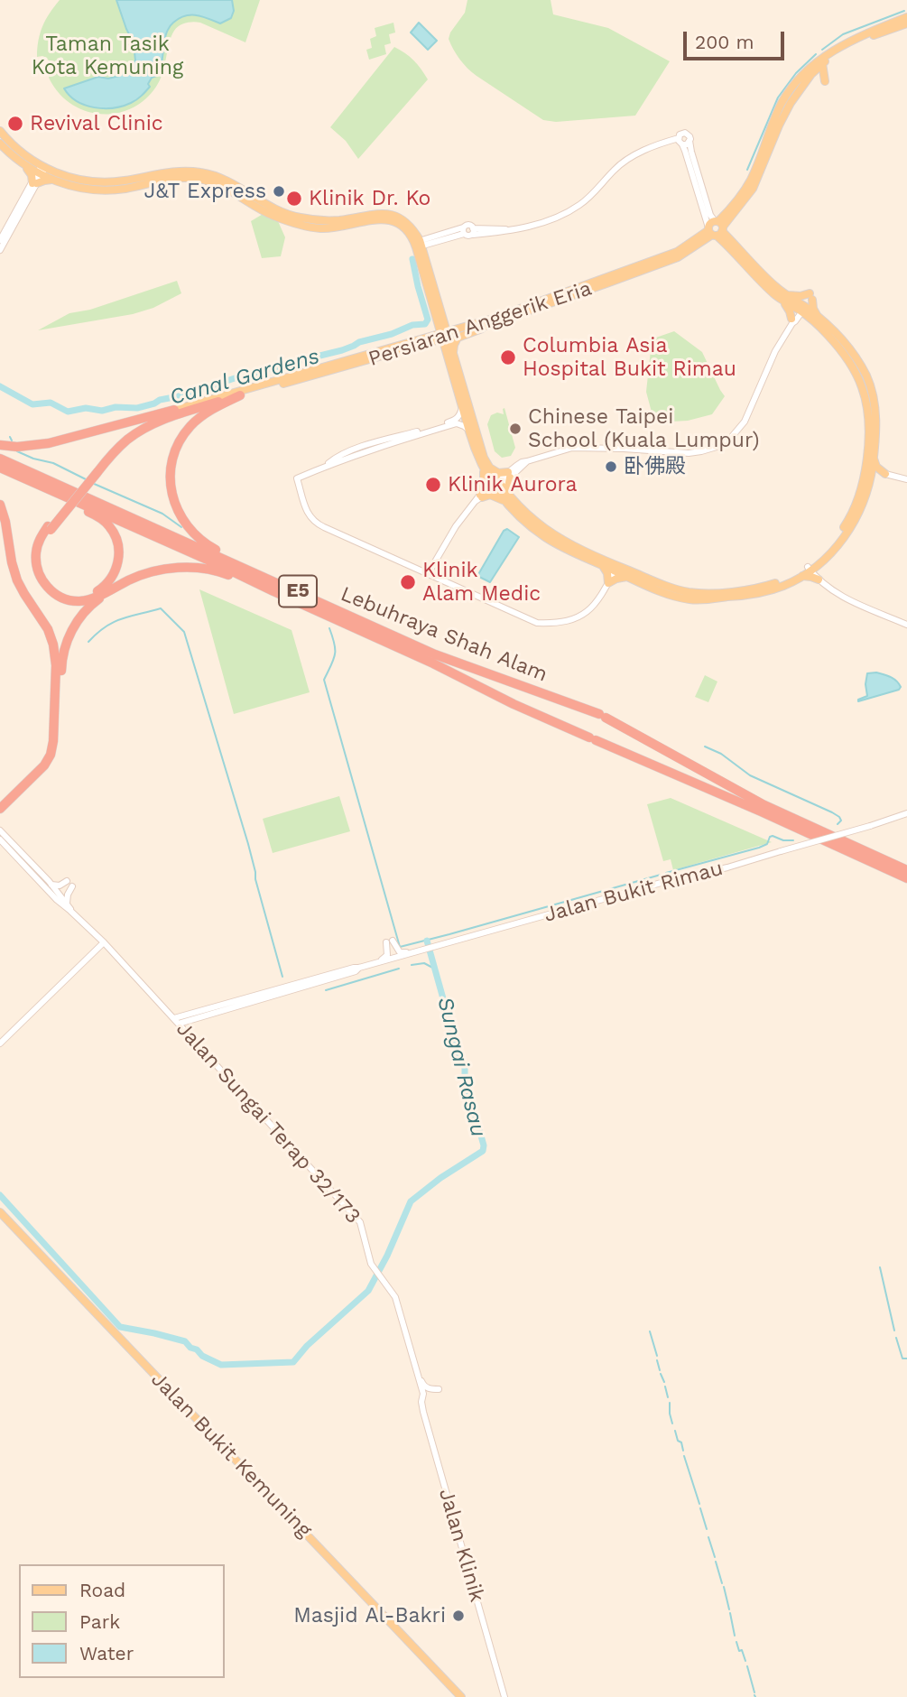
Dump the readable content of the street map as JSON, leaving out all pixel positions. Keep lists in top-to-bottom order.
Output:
{
  "streets": {
    "highway": ["E5", "Lebuhraya Shah Alam"],
    "main road": ["Persiaran Anggerik Eria", "Jalan Bukit Kemuning"],
    "street": ["Jalan Bukit Rimau", "Jalan Sungai Terap 32/173", "Jalan Klinik"]
  },
  "crossings": [
    ["Jalan Bukit Rimau", "Jalan Sungai Terap 32/173"],
    ["Jalan Sungai Terap 32/173", "Jalan Klinik"]
  ],
  "water": ["Canal Gardens", "Sungai Rasau"],
  "parks": ["Taman Tasik Kota Kemuning"],
  "places": [
    "Revival Clinic",
    "J&T Express",
    "Klinik Dr. Ko",
    "Columbia Asia Hospital Bukit Rimau",
    "Chinese Taipei School (Kuala Lumpur)",
    "卧佛殿",
    "Klinik Aurora",
    "Klinik Alam Medic",
    "Masjid Al-Bakri"
  ],
  "legend": ["Road", "Park", "Water"],
  "scale_bar": "200 m"
}
